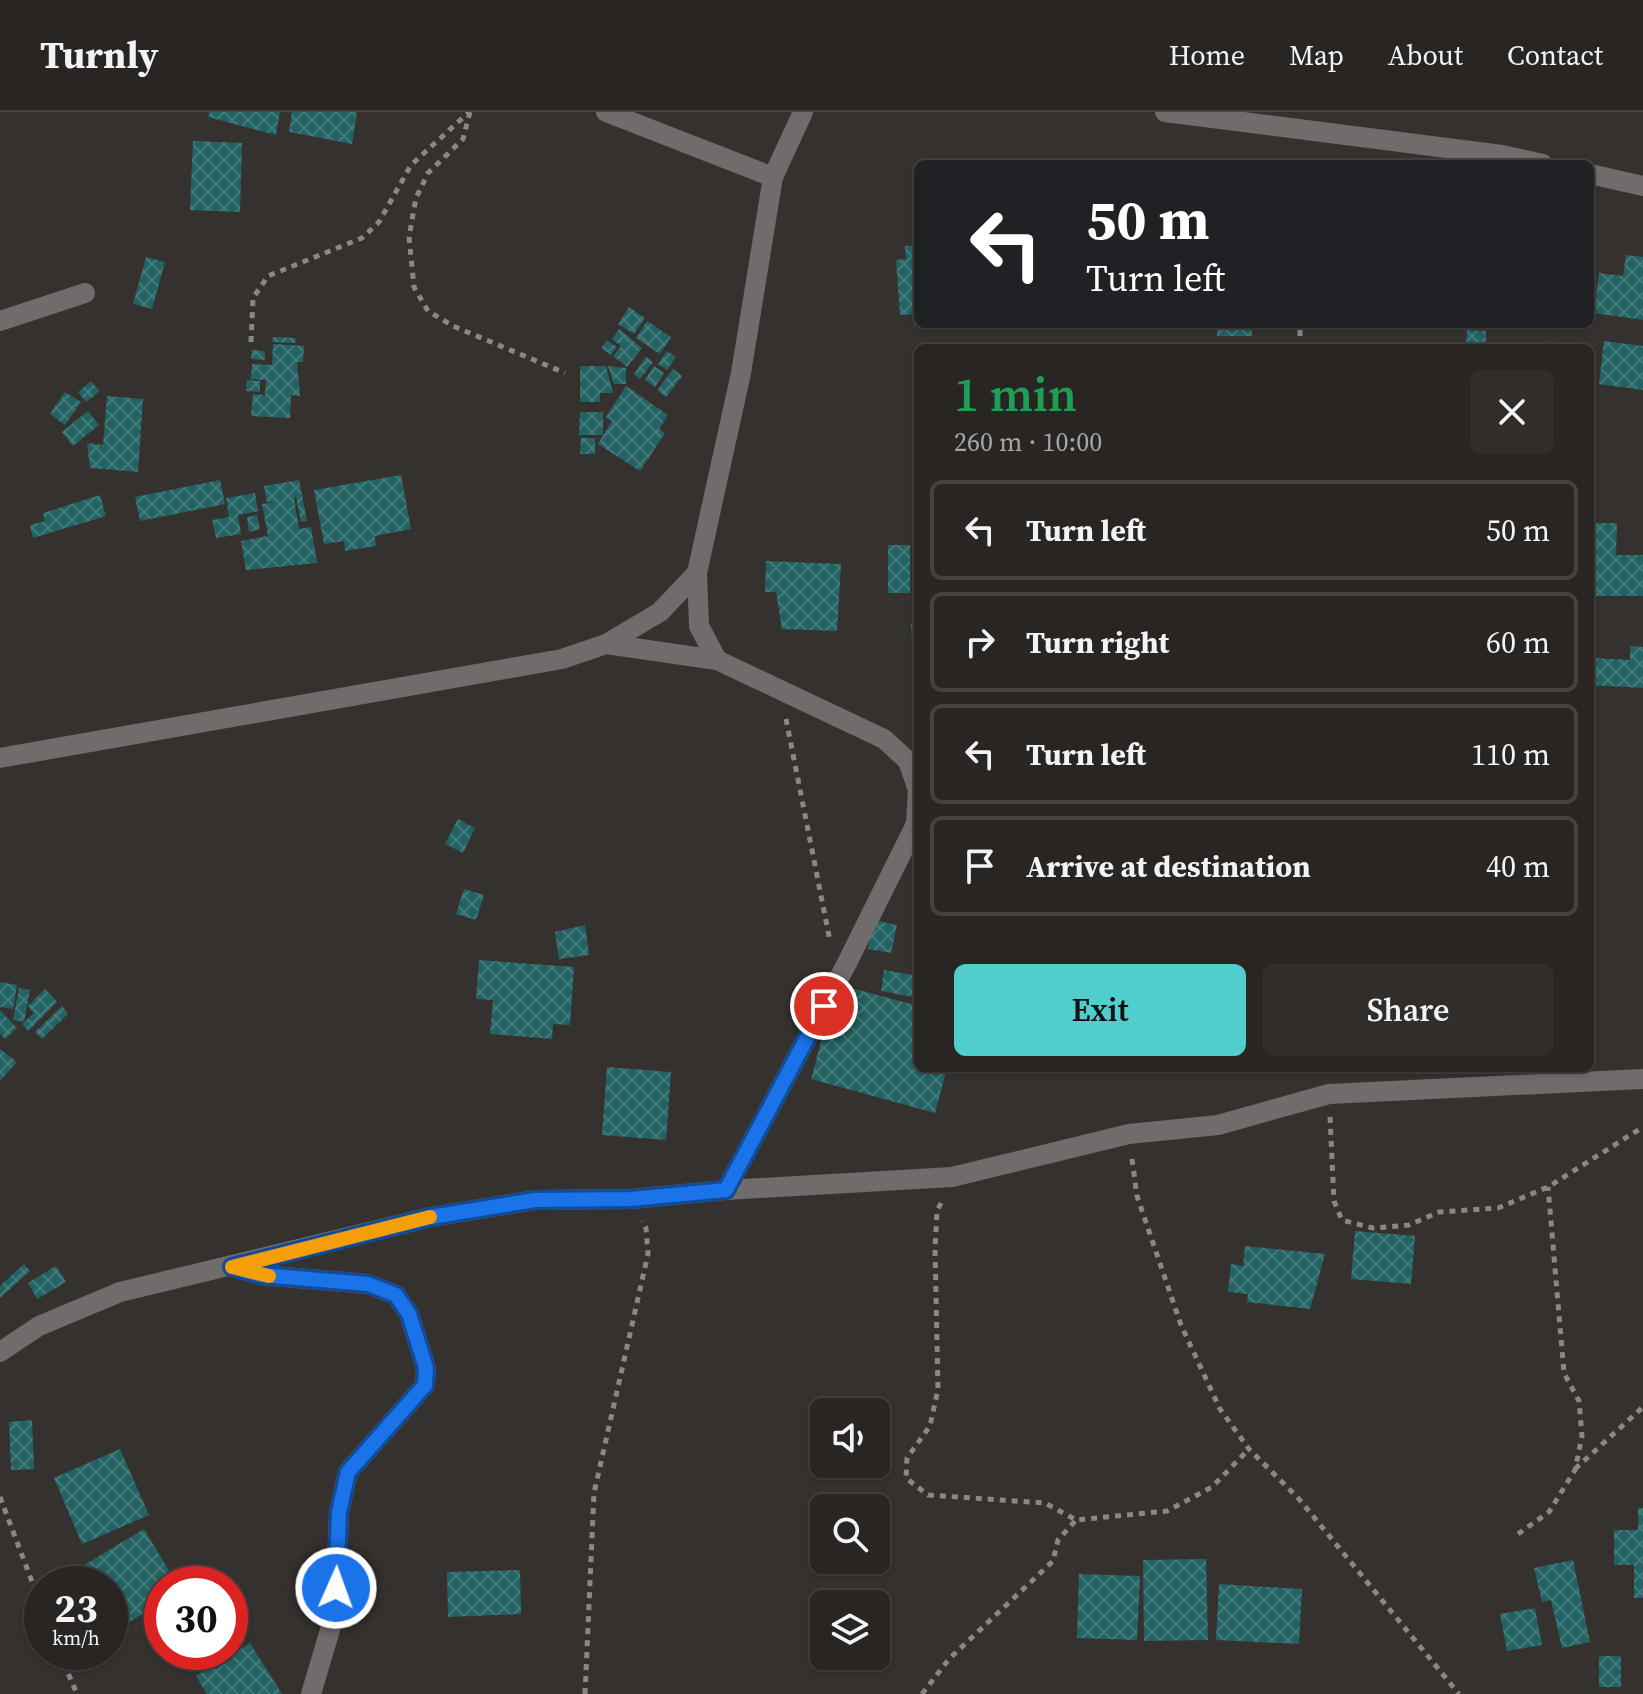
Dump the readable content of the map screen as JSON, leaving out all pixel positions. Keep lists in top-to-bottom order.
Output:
{
  "page": {
    "header": "Turnly",
    "nav": [
      "Home",
      "Map",
      "About",
      "Contact"
    ],
    "turn": ["50 m", "Turn left"],
    "heading": ["1 min", "260 m · 10:00"],
    "list": [
      {
        "name": "Turn left",
        "value": "50 m"
      },
      {
        "name": "Turn right",
        "value": "60 m"
      },
      {
        "name": "Turn left",
        "value": "110 m"
      },
      {
        "name": "Arrive at destination",
        "value": "40 m"
      }
    ],
    "buttons": ["Exit", "Share"],
    "speed": "23 km/h",
    "limit": "30"
  }
}
